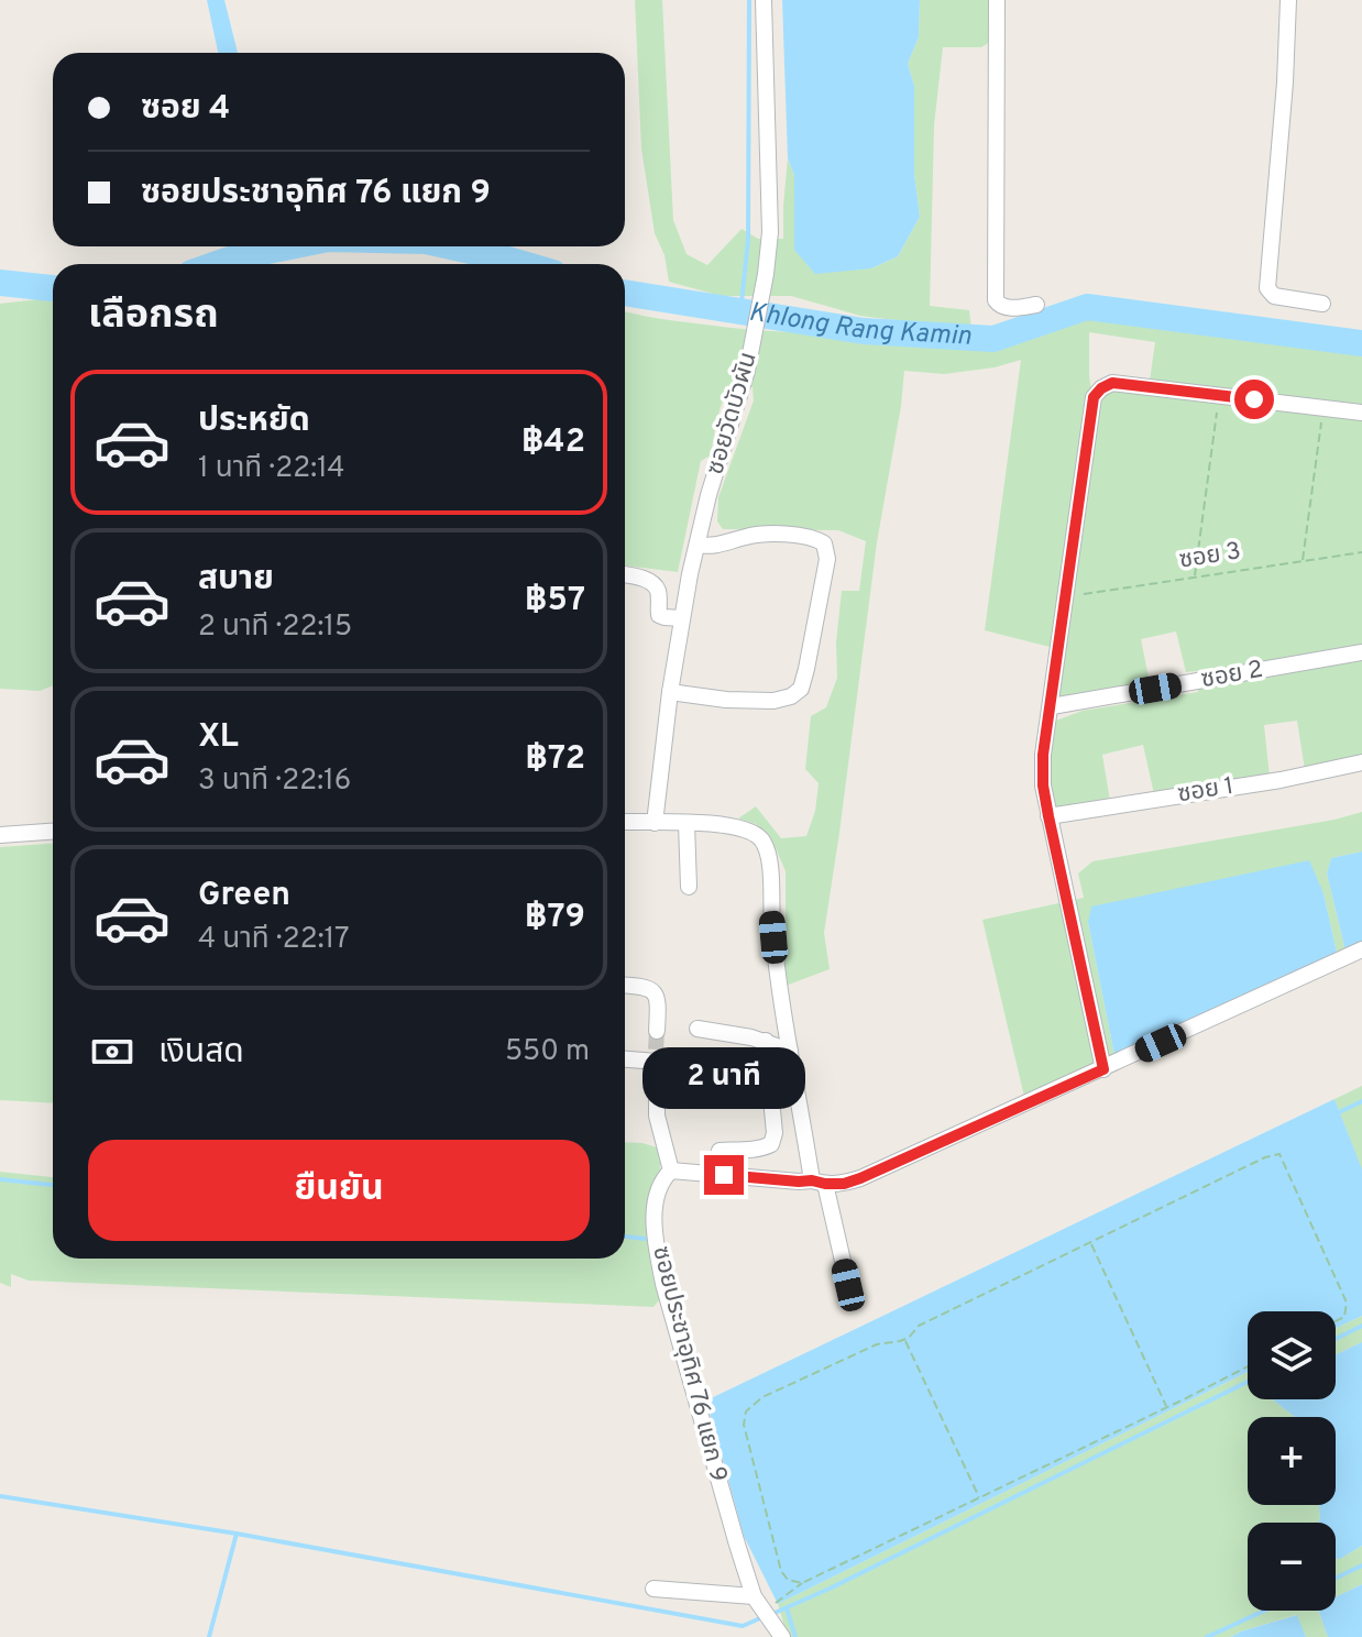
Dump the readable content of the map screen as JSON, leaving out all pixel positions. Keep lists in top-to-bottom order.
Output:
{
  "streets": {
    "street": [
      "ซอยวัดบัวผัน",
      "ซอย 2",
      "ซอย 1",
      "ซอยประชาอุทิศ 76 แยก 9"
    ],
    "path": ["ซอย 3"]
  },
  "water": ["Khlong Rang Kamin"],
  "page": {
    "banner": ["ซอย 4", "ซอยประชาอุทิศ 76 แยก 9"],
    "heading": "เลือกรถ",
    "list": [
      {
        "name": "ประหยัด",
        "note": "1 นาที · 22:14",
        "value": "฿42"
      },
      {
        "name": "สบาย",
        "note": "2 นาที · 22:15",
        "value": "฿57"
      },
      {
        "name": "XL",
        "note": "3 นาที · 22:16",
        "value": "฿72"
      },
      {
        "name": "Green",
        "note": "4 นาที · 22:17",
        "value": "฿79"
      }
    ],
    "pay": ["เงินสด", "550 m"],
    "bubble": "2 นาที",
    "buttons": "ยืนยัน",
    "map_buttons": ["+", "−"]
  }
}
